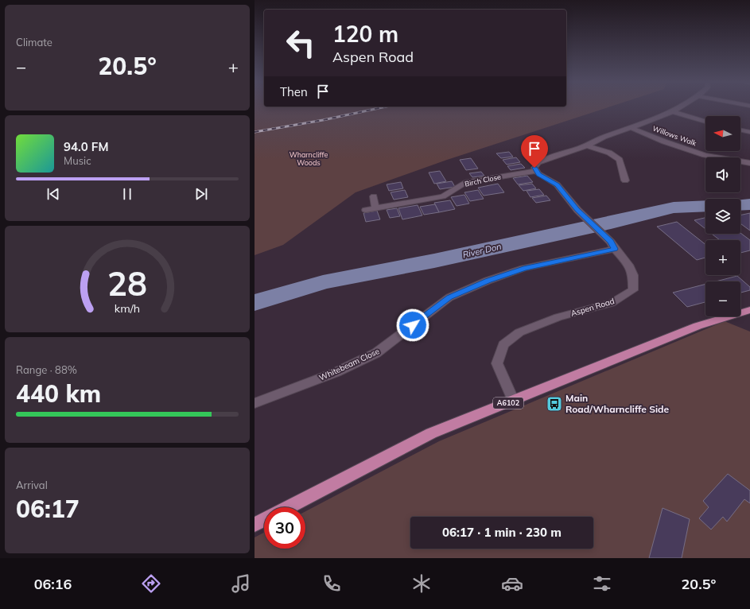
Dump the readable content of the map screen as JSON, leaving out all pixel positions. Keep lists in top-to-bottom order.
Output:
{
  "streets": {
    "main road": ["A6102"],
    "street": [
      "Willows Walk",
      "Birch Close",
      "Aspen Road",
      "Whitebeam Close"
    ]
  },
  "crossings": [
    ["Birch Close", "Aspen Road"],
    ["Aspen Road", "Whitebeam Close"],
    ["Aspen Road", "A6102"]
  ],
  "water": ["River Don"],
  "parks": ["Wharncliffe Woods"],
  "places": {
    "bus stop": ["Main Road/Wharncliffe Side"]
  },
  "north": "left",
  "page": {
    "tile": [
      "Climate",
      ["Range · 88%", "440 km"],
      ["Arrival", "06:17"]
    ],
    "turn": ["120 m", "Aspen Road"],
    "heat": ["−", "20.5°", "+"],
    "then": "Then",
    "map_buttons": ["+", "−"],
    "song": ["94.0 FM", "Music"],
    "limit": "30",
    "trip": "06:17 · 1 min · 230 m",
    "tabs": ["06:16", "20.5°"],
    "gauge": ["28", "km/h"]
  }
}
